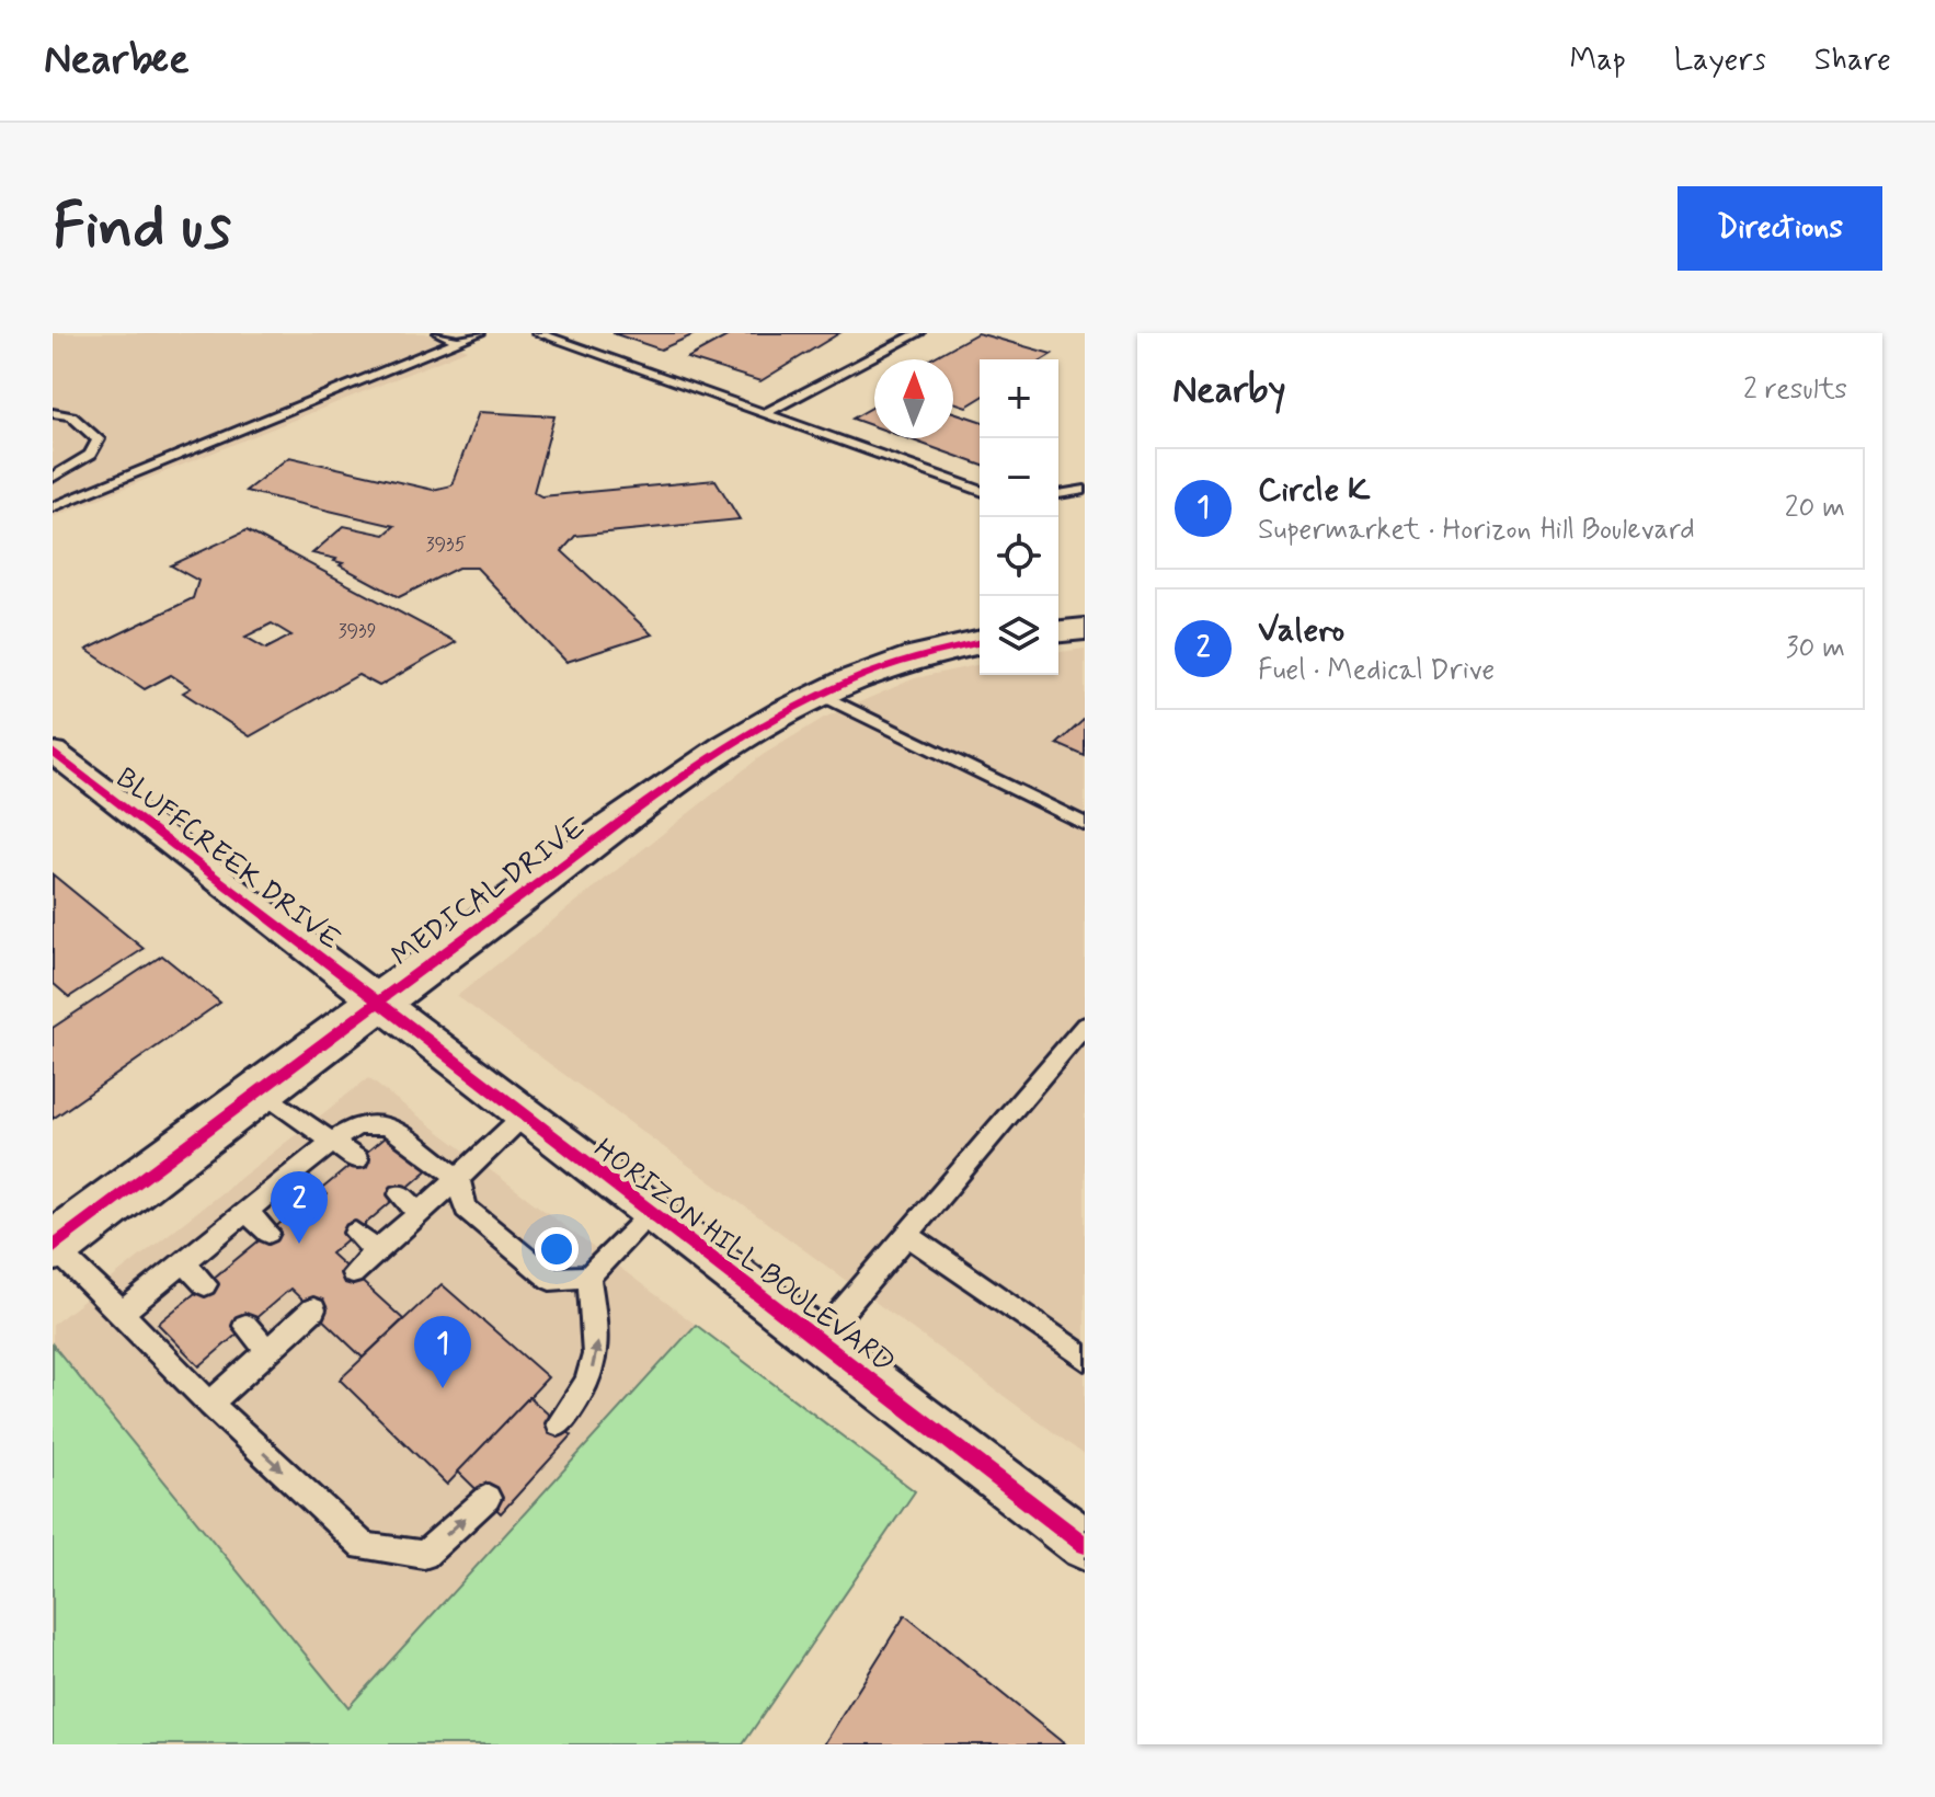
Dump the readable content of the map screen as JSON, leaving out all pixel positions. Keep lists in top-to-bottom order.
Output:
{
  "streets": {
    "street": ["BLUFFCREEK DRIVE", "MEDICAL DRIVE", "HORIZON HILL BOULEVARD"]
  },
  "crossings": [
    ["BLUFFCREEK DRIVE", "MEDICAL DRIVE"],
    ["BLUFFCREEK DRIVE", "HORIZON HILL BOULEVARD"],
    ["MEDICAL DRIVE", "HORIZON HILL BOULEVARD"]
  ],
  "house_numbers": ["3935", "3939"],
  "north": "top",
  "page": {
    "header": "Nearbee",
    "nav": ["Map", "Layers", "Share"],
    "buttons": "Directions",
    "title": "Find us",
    "heading": ["Nearby", "2 results"],
    "map_buttons": ["+", "−"],
    "list": [
      {
        "mark": "1",
        "name": "Circle K",
        "note": "Supermarket · Horizon Hill Boulevard",
        "value": "20 m"
      },
      {
        "mark": "2",
        "name": "Valero",
        "note": "Fuel · Medical Drive",
        "value": "30 m"
      }
    ],
    "pins": ["2", "1"]
  }
}
